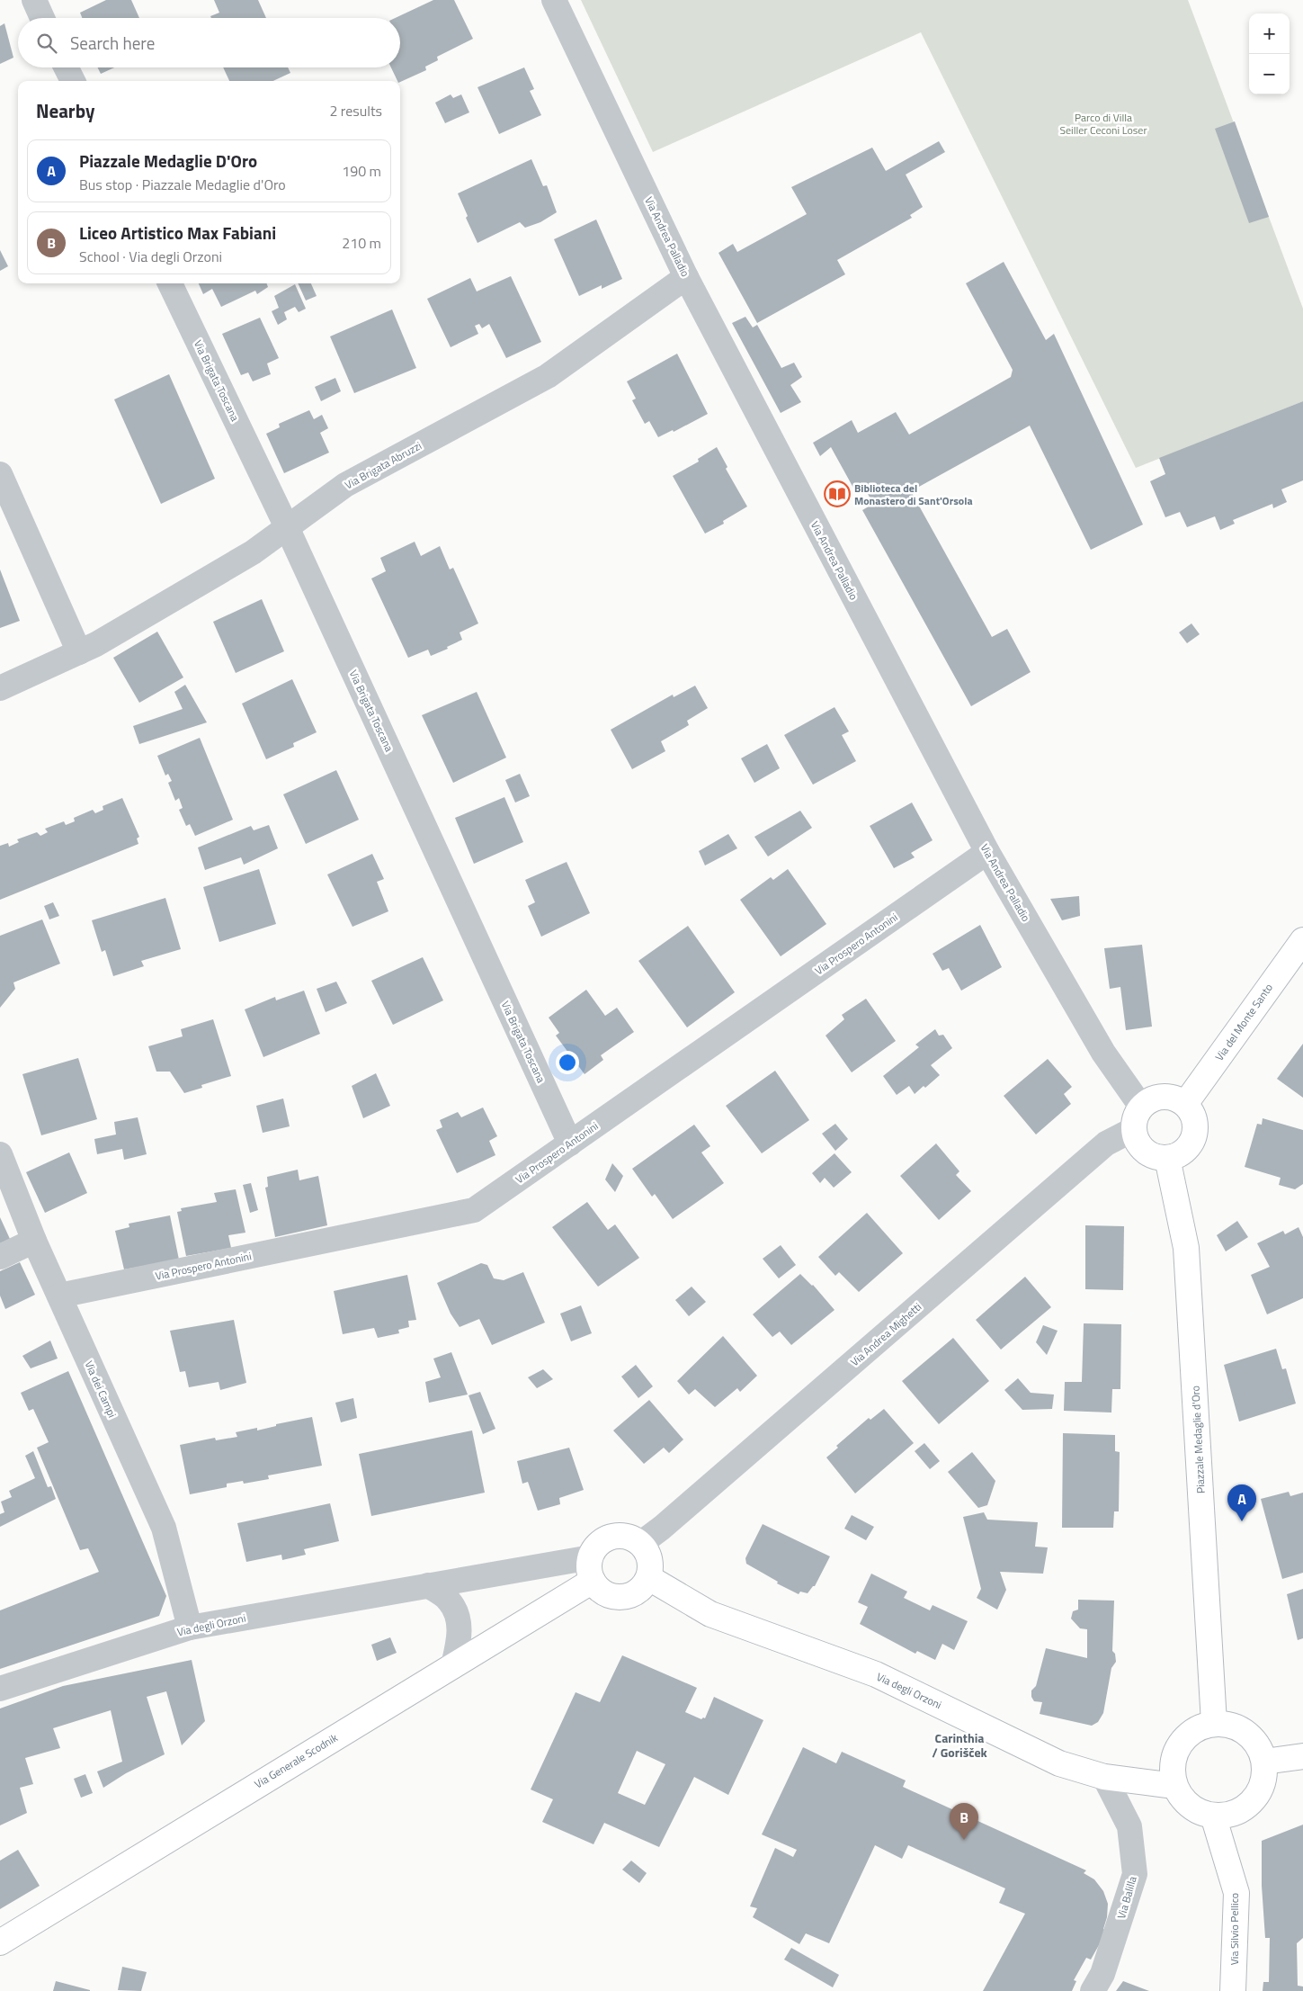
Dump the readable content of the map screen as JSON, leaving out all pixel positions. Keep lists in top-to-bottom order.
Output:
{
  "streets": {
    "main road": [
      "Via del Monte Santo",
      "Piazzale Medaglie d'Oro",
      "Via degli Orzoni",
      "Via Generale Scodnik",
      "Via Silvio Pellico"
    ],
    "street": [
      "Via Andrea Palladio",
      "Via Brigata Toscana",
      "Via Brigata Abruzzi",
      "Via Prospero Antonini",
      "Via Andrea Mighetti",
      "Via dei Campi",
      "Via Balilla"
    ]
  },
  "crossings": [
    ["Via Andrea Palladio", "Via Brigata Abruzzi"],
    ["Via Andrea Palladio", "Via Prospero Antonini"],
    ["Via Andrea Palladio", "Via del Monte Santo"],
    ["Via Andrea Palladio", "Via Andrea Mighetti"],
    ["Via Andrea Palladio", "Piazzale Medaglie d'Oro"],
    ["Via Brigata Toscana", "Via Brigata Abruzzi"],
    ["Via Brigata Toscana", "Via Prospero Antonini"],
    ["Via Prospero Antonini", "Via dei Campi"],
    ["Via del Monte Santo", "Via Andrea Mighetti"],
    ["Via del Monte Santo", "Piazzale Medaglie d'Oro"],
    ["Via Andrea Mighetti", "Piazzale Medaglie d'Oro"],
    ["Via Andrea Mighetti", "Via degli Orzoni"],
    ["Via Andrea Mighetti", "Via Generale Scodnik"],
    ["Via dei Campi", "Via degli Orzoni"],
    ["Piazzale Medaglie d'Oro", "Via degli Orzoni"],
    ["Piazzale Medaglie d'Oro", "Via Silvio Pellico"],
    ["Via degli Orzoni", "Via Generale Scodnik"],
    ["Via degli Orzoni", "Via Balilla"],
    ["Via degli Orzoni", "Via Silvio Pellico"]
  ],
  "districts": ["Carinthia / Gorišček"],
  "parks": ["Parco di Villa Seiller Ceconi Loser"],
  "places": {
    "library": ["Biblioteca del Monastero di Sant'Orsola"]
  },
  "page": {
    "map_buttons": ["+", "−"],
    "search": "Search here",
    "heading": ["Nearby", "2 results"],
    "list": [
      {
        "mark": "A",
        "name": "Piazzale Medaglie D'Oro",
        "note": "Bus stop · Piazzale Medaglie d'Oro",
        "value": "190 m"
      },
      {
        "mark": "B",
        "name": "Liceo Artistico Max Fabiani",
        "note": "School · Via degli Orzoni",
        "value": "210 m"
      }
    ],
    "pins": ["A", "B"]
  }
}
